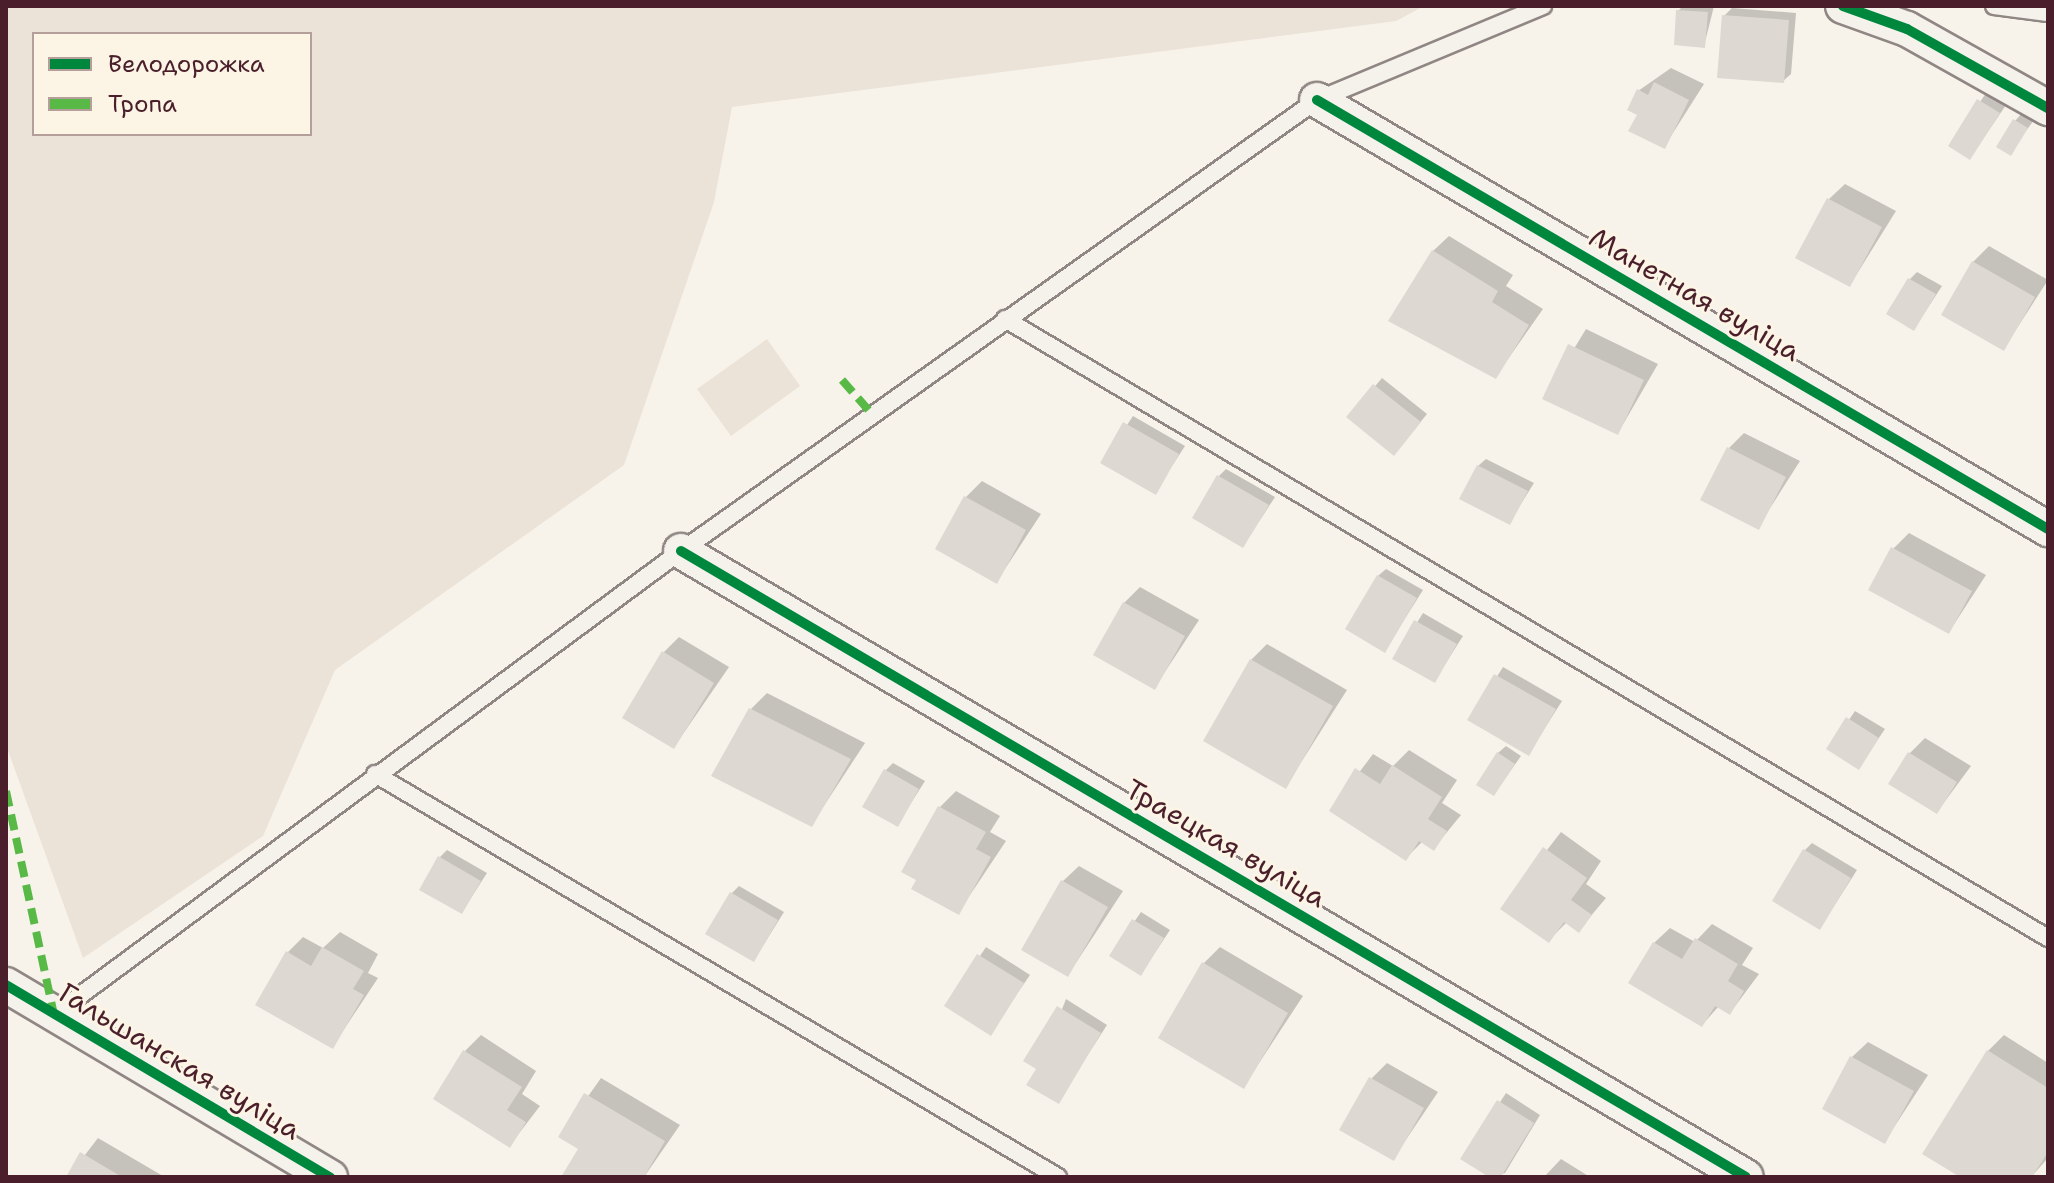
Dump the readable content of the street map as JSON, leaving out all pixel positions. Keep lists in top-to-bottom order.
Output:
{
  "streets": {
    "street": ["Манетная вуліца", "Траецкая вуліца", "Гальшанская вуліца"]
  },
  "legend": ["Велодорожка", "Тропа"]
}
